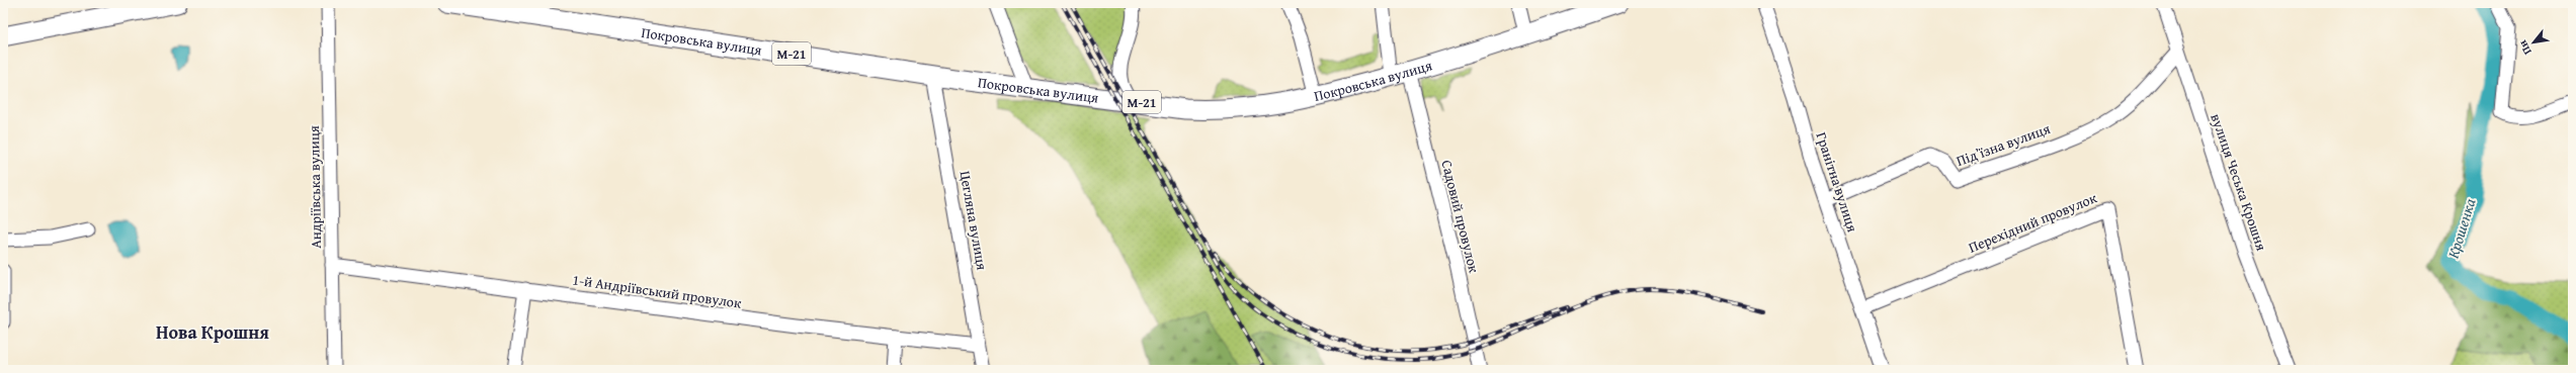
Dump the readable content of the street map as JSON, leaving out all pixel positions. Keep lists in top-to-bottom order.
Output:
{
  "streets": {
    "highway": ["Покровська вулиця", "М-21"],
    "street": [
      "Підʼїзна вулиця",
      "Гранітна вулиця",
      "вулиця Чеська Крошня",
      "Андріївська вулиця",
      "Садовий провулок",
      "Цегляна вулиця",
      "Перехідний провулок",
      "1-й Андріївський провулок"
    ]
  },
  "crossings": [
    ["Покровська вулиця", "Садовий провулок"],
    ["Покровська вулиця", "Цегляна вулиця"],
    ["Підʼїзна вулиця", "Гранітна вулиця"],
    ["Підʼїзна вулиця", "вулиця Чеська Крошня"],
    ["Гранітна вулиця", "Перехідний провулок"],
    ["Андріївська вулиця", "1-й Андріївський провулок"],
    ["Цегляна вулиця", "1-й Андріївський провулок"]
  ],
  "districts": ["Нова Крошня"],
  "water": ["Крошенка"],
  "north": "bottom left"
}
